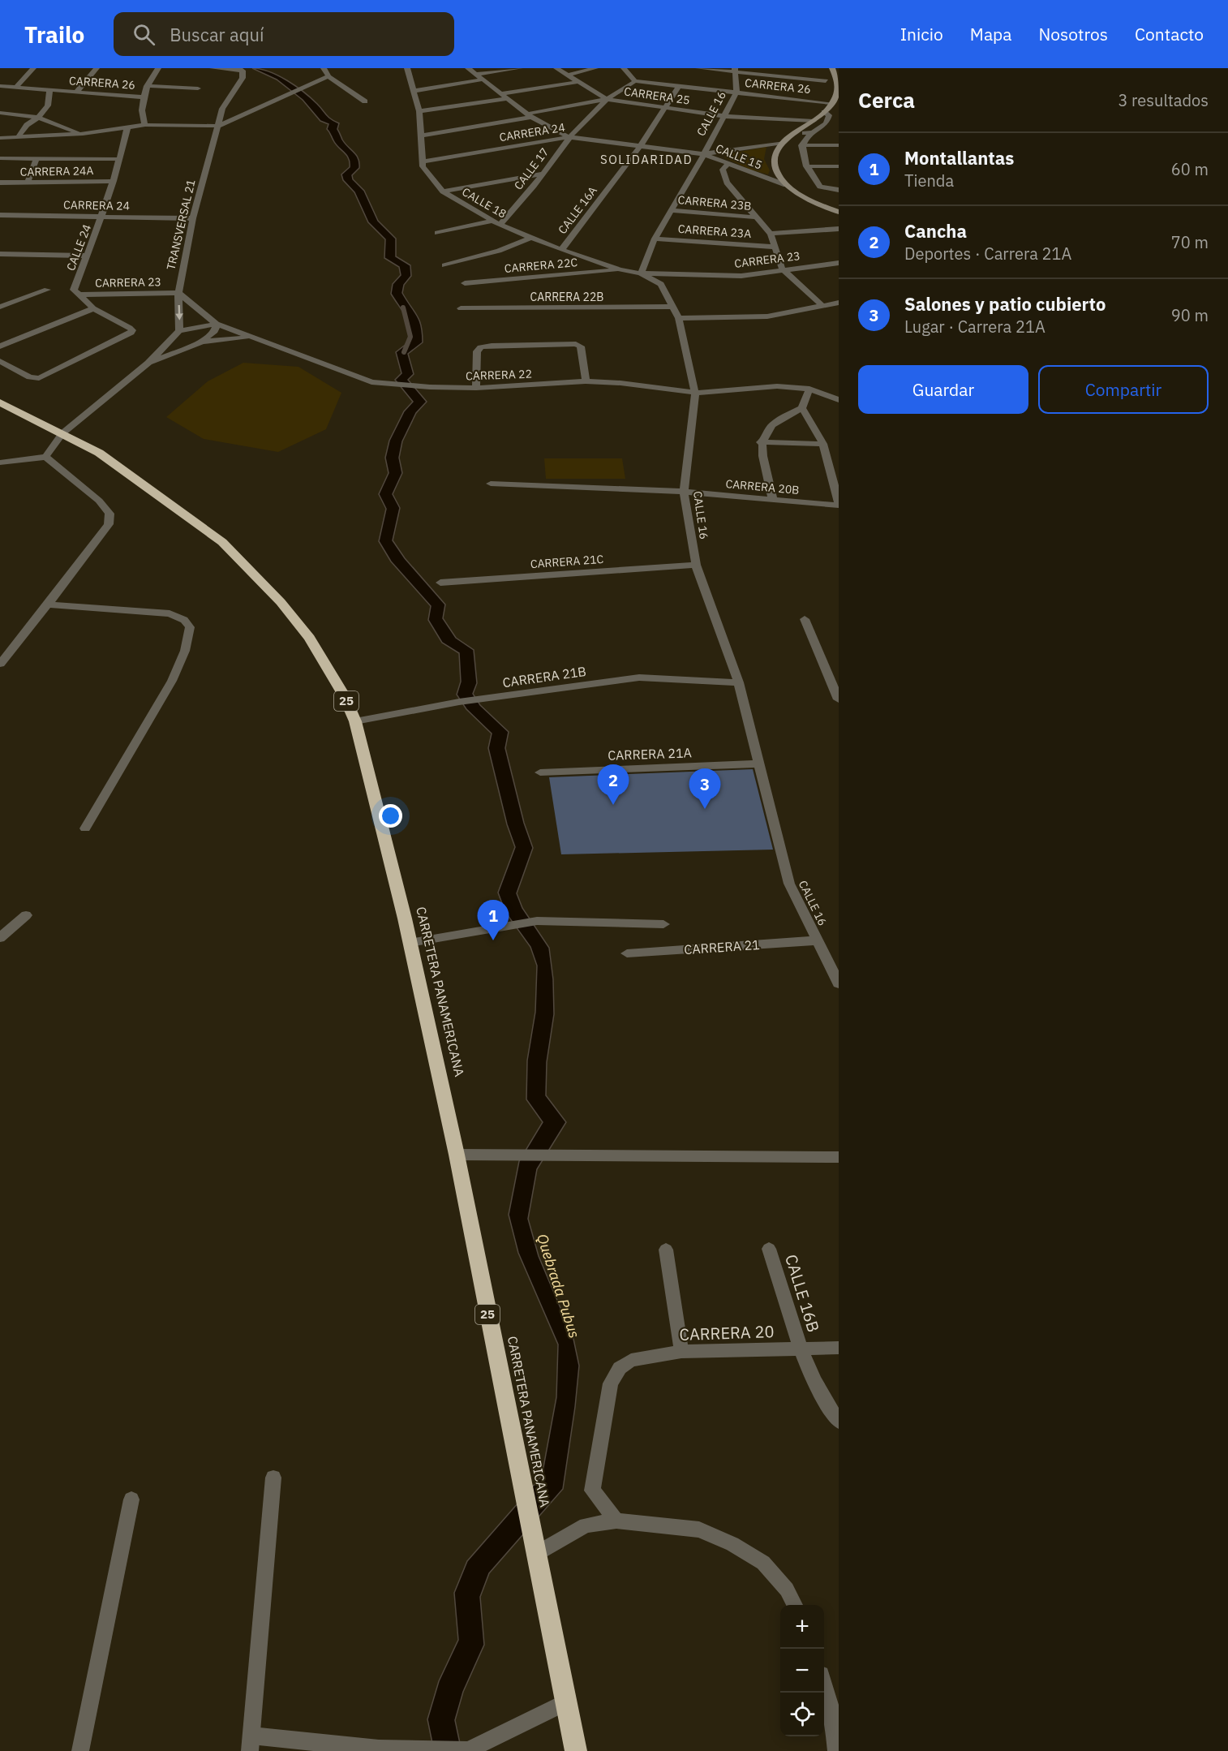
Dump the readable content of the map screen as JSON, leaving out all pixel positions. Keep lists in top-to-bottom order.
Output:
{
  "streets": {
    "highway": ["25", "CARRETERA PANAMERICANA"],
    "street": [
      "CARRERA 26",
      "CARRERA 25",
      "CALLE 16",
      "CARRERA 24",
      "CALLE 15",
      "CALLE 17",
      "CARRERA 24A",
      "CALLE 18",
      "CARRERA 23B",
      "CALLE 16A",
      "TRANSVERSAL 21",
      "CARRERA 23A",
      "CALLE 24",
      "CARRERA 23",
      "CARRERA 22C",
      "CARRERA 22B",
      "CARRERA 22",
      "CARRERA 20B",
      "CARRERA 21C",
      "CARRERA 21B",
      "CARRERA 21A",
      "CARRERA 21",
      "CALLE 16B",
      "CARRERA 20"
    ]
  },
  "crossings": [
    ["CARRERA 26", "CALLE 16"],
    ["CARRERA 26", "CALLE 17"],
    ["CARRERA 26", "CALLE 16A"],
    ["CARRERA 25", "CALLE 16"],
    ["CARRERA 25", "CALLE 17"],
    ["CARRERA 25", "CALLE 16A"],
    ["CALLE 16", "CARRERA 24"],
    ["CALLE 16", "CALLE 15"],
    ["CALLE 16", "CALLE 18"],
    ["CALLE 16", "CARRERA 23B"],
    ["CALLE 16", "CARRERA 23A"],
    ["CALLE 16", "CARRERA 23"],
    ["CALLE 16", "CARRERA 22B"],
    ["CALLE 16", "CARRERA 22"],
    ["CALLE 16", "CARRERA 20B"],
    ["CALLE 16", "CARRERA 21C"],
    ["CALLE 16", "CARRERA 21B"],
    ["CALLE 16", "CARRERA 21A"],
    ["CALLE 16", "CARRERA 21"],
    ["CARRERA 24", "CALLE 15"],
    ["CARRERA 24", "CALLE 17"],
    ["CARRERA 24", "CALLE 18"],
    ["CARRERA 24", "CALLE 16A"],
    ["CARRERA 24", "TRANSVERSAL 21"],
    ["CARRERA 24", "CALLE 24"],
    ["CALLE 17", "CALLE 18"],
    ["CARRERA 24A", "CALLE 24"],
    ["CALLE 18", "CALLE 16A"],
    ["CALLE 18", "CARRERA 23"],
    ["CALLE 18", "CARRERA 22C"],
    ["TRANSVERSAL 21", "CARRERA 23"],
    ["TRANSVERSAL 21", "CARRERA 22"],
    ["CALLE 24", "CARRERA 23"],
    ["CARRERA 23", "CARRERA 22"],
    ["CARRERA 21B", "CARRETERA PANAMERICANA"],
    ["CALLE 16B", "CARRERA 20"]
  ],
  "districts": ["SOLIDARIDAD"],
  "water": ["Quebrada Pubus"],
  "page": {
    "header": "Trailo",
    "search": "Buscar aquí",
    "nav": [
      "Inicio",
      "Mapa",
      "Nosotros",
      "Contacto"
    ],
    "heading": ["Cerca", "3 resultados"],
    "list": [
      {
        "mark": "1",
        "name": "Montallantas",
        "note": "Tienda",
        "value": "60 m"
      },
      {
        "mark": "2",
        "name": "Cancha",
        "note": "Deportes · Carrera 21A",
        "value": "70 m"
      },
      {
        "mark": "3",
        "name": "Salones y patio cubierto",
        "note": "Lugar · Carrera 21A",
        "value": "90 m"
      }
    ],
    "buttons": ["Guardar", "Compartir"],
    "pins": ["2", "3", "1"],
    "map_buttons": ["+", "−"]
  }
}
